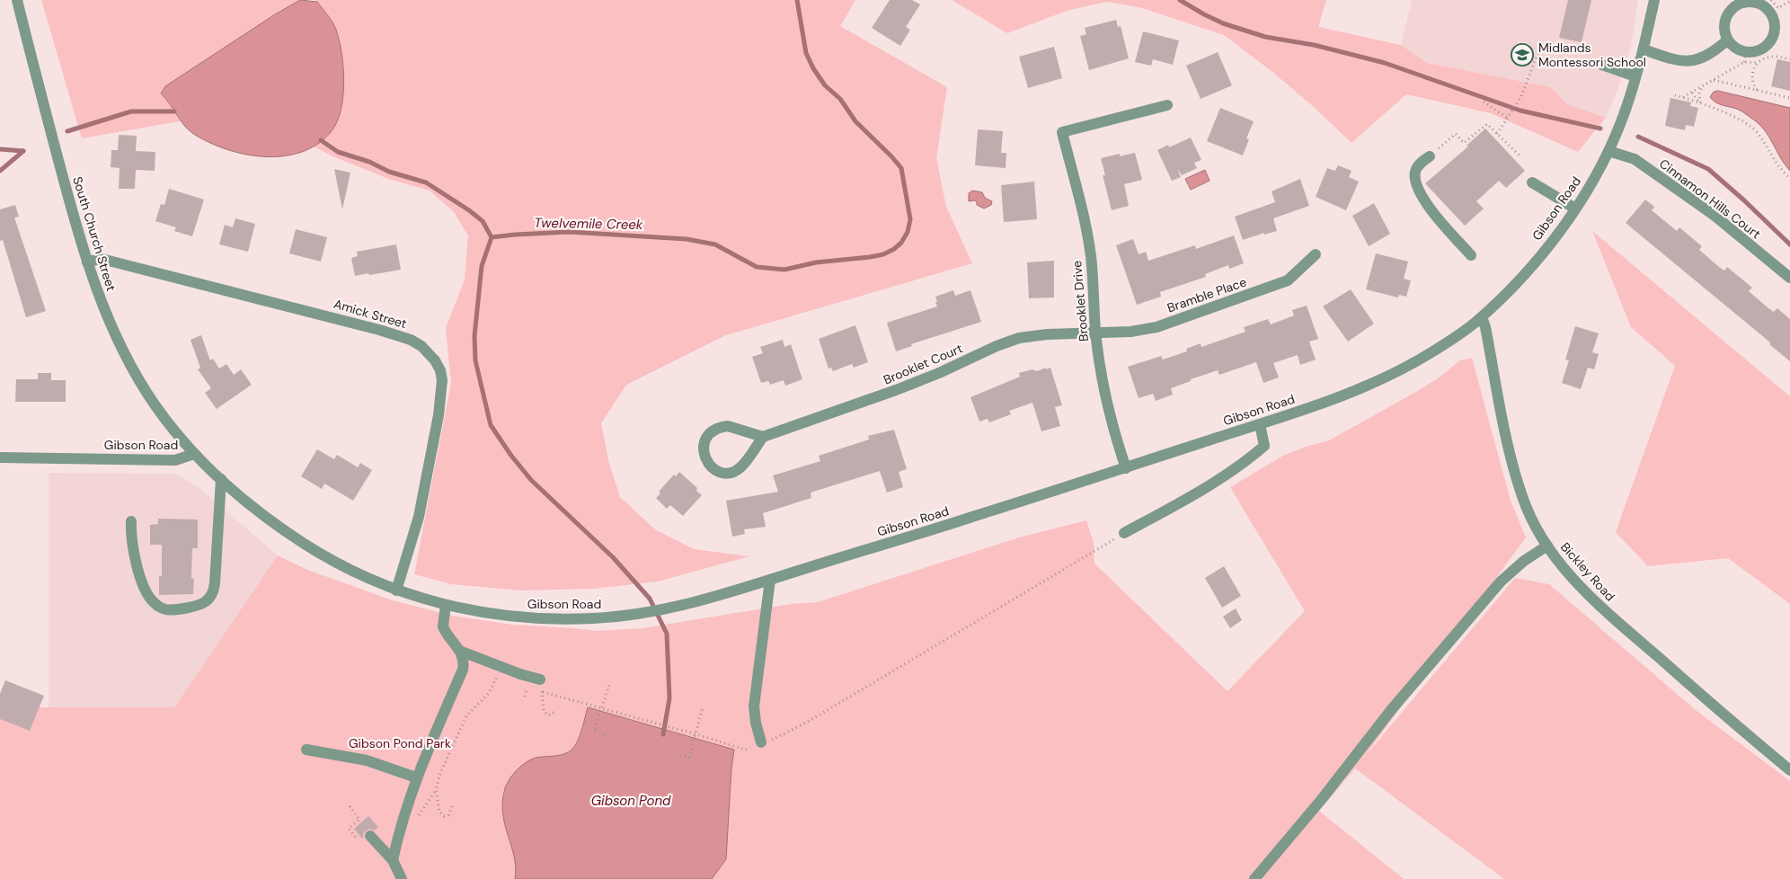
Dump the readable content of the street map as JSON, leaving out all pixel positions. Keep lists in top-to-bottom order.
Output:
{
  "streets": {
    "street": [
      "Cinnamon Hills Court",
      "Gibson Road",
      "South Church Street",
      "Bramble Place",
      "Brooklet Drive",
      "Amick Street",
      "Brooklet Court",
      "Bickley Road"
    ]
  },
  "crossings": [
    ["Cinnamon Hills Court", "Gibson Road"],
    ["Gibson Road", "South Church Street"],
    ["Gibson Road", "Brooklet Drive"],
    ["Gibson Road", "Amick Street"],
    ["Gibson Road", "Bickley Road"],
    ["South Church Street", "Amick Street"],
    ["Bramble Place", "Brooklet Drive"],
    ["Bramble Place", "Brooklet Court"],
    ["Brooklet Drive", "Brooklet Court"]
  ],
  "water": ["Twelvemile Creek", "Gibson Pond"],
  "parks": ["Gibson Pond Park"],
  "places": {
    "school or university": ["Midlands Montessori School"]
  }
}
